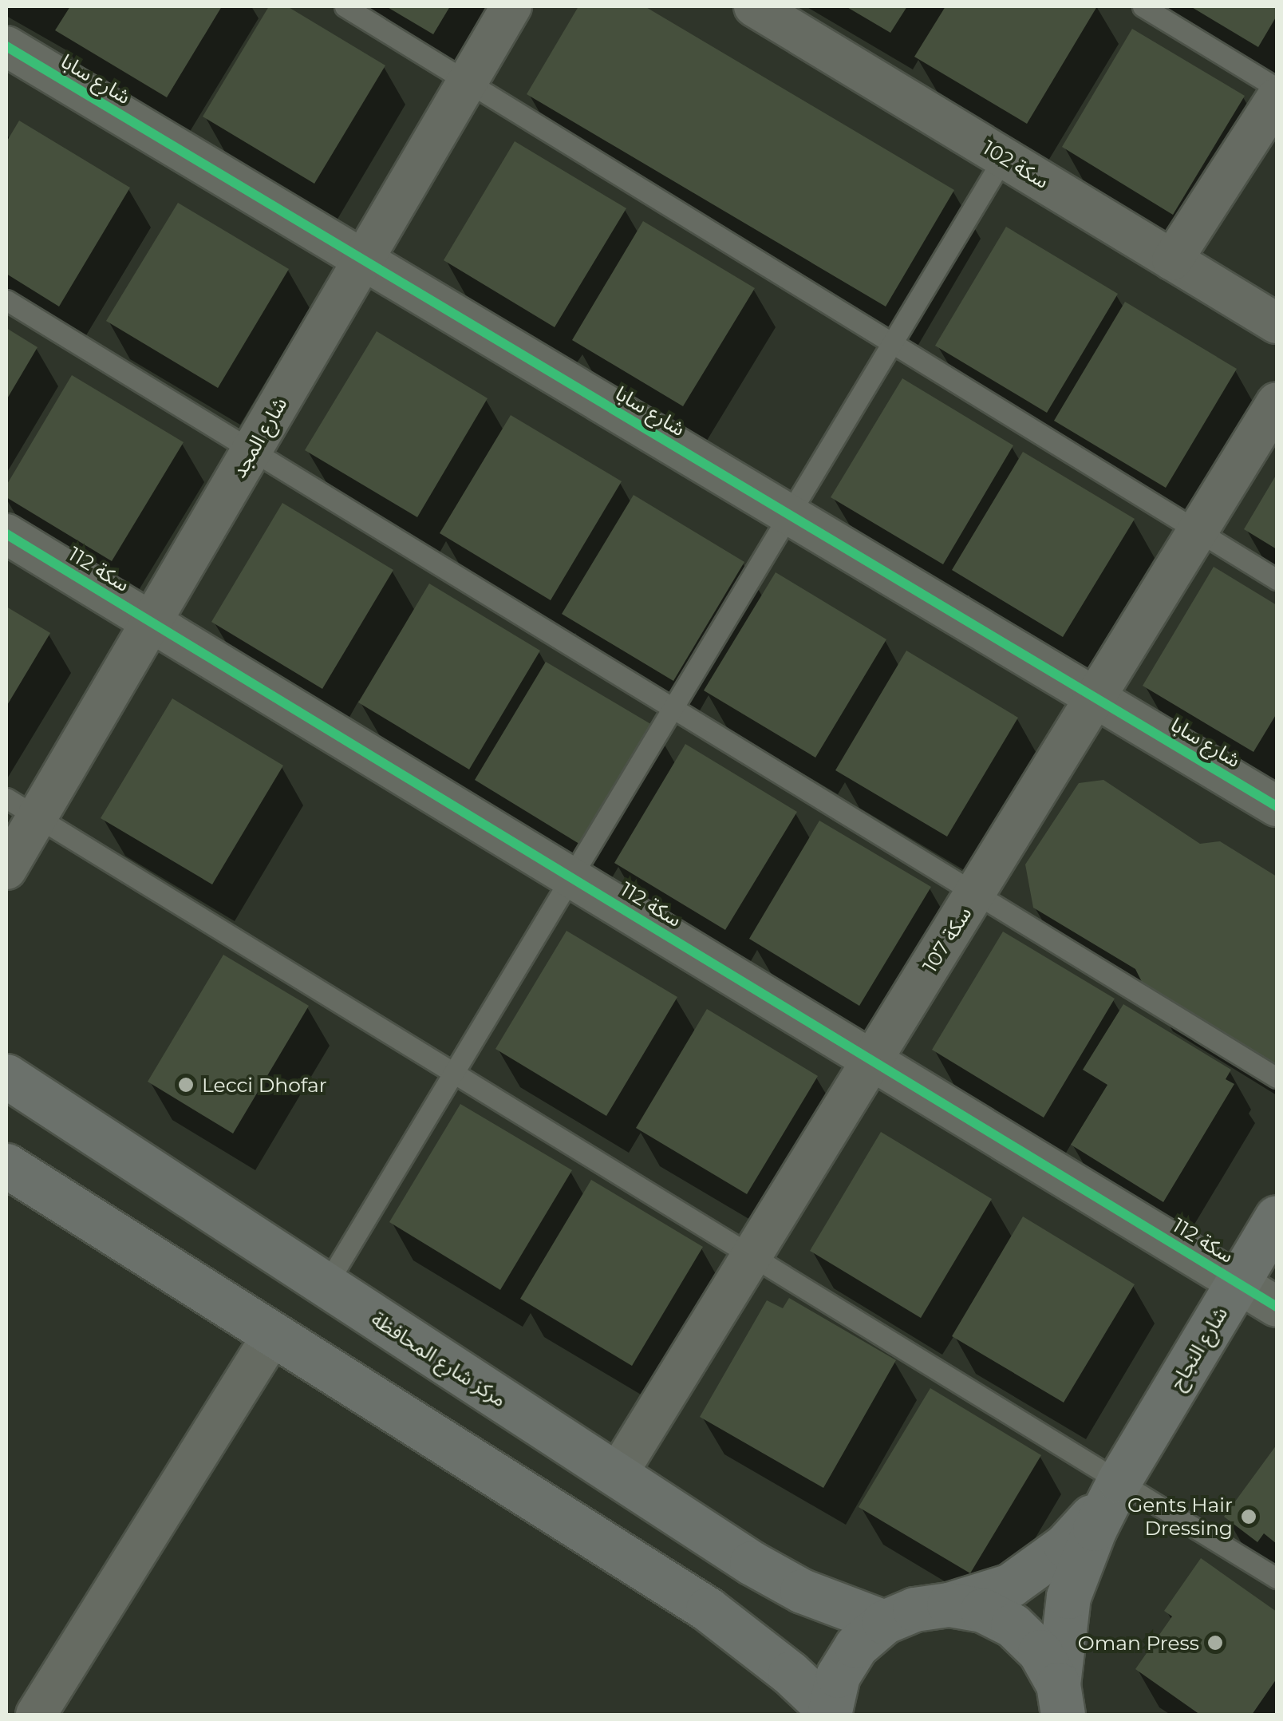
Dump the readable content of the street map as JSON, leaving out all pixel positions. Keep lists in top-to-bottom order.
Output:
{
  "streets": {
    "street": [
      "شارع سابا",
      "سكة 102",
      "شارع المجد",
      "سكة 112",
      "سكة 107",
      "شارع النجاح",
      "مركز شارع المحافظة"
    ]
  },
  "crossings": [
    ["شارع سابا", "شارع المجد"],
    ["شارع سابا", "سكة 107"],
    ["شارع المجد", "سكة 112"],
    ["سكة 112", "سكة 107"],
    ["سكة 112", "شارع النجاح"],
    ["سكة 107", "مركز شارع المحافظة"]
  ],
  "places": ["Lecci Dhofar", "Gents Hair Dressing", "Oman Press"]
}
